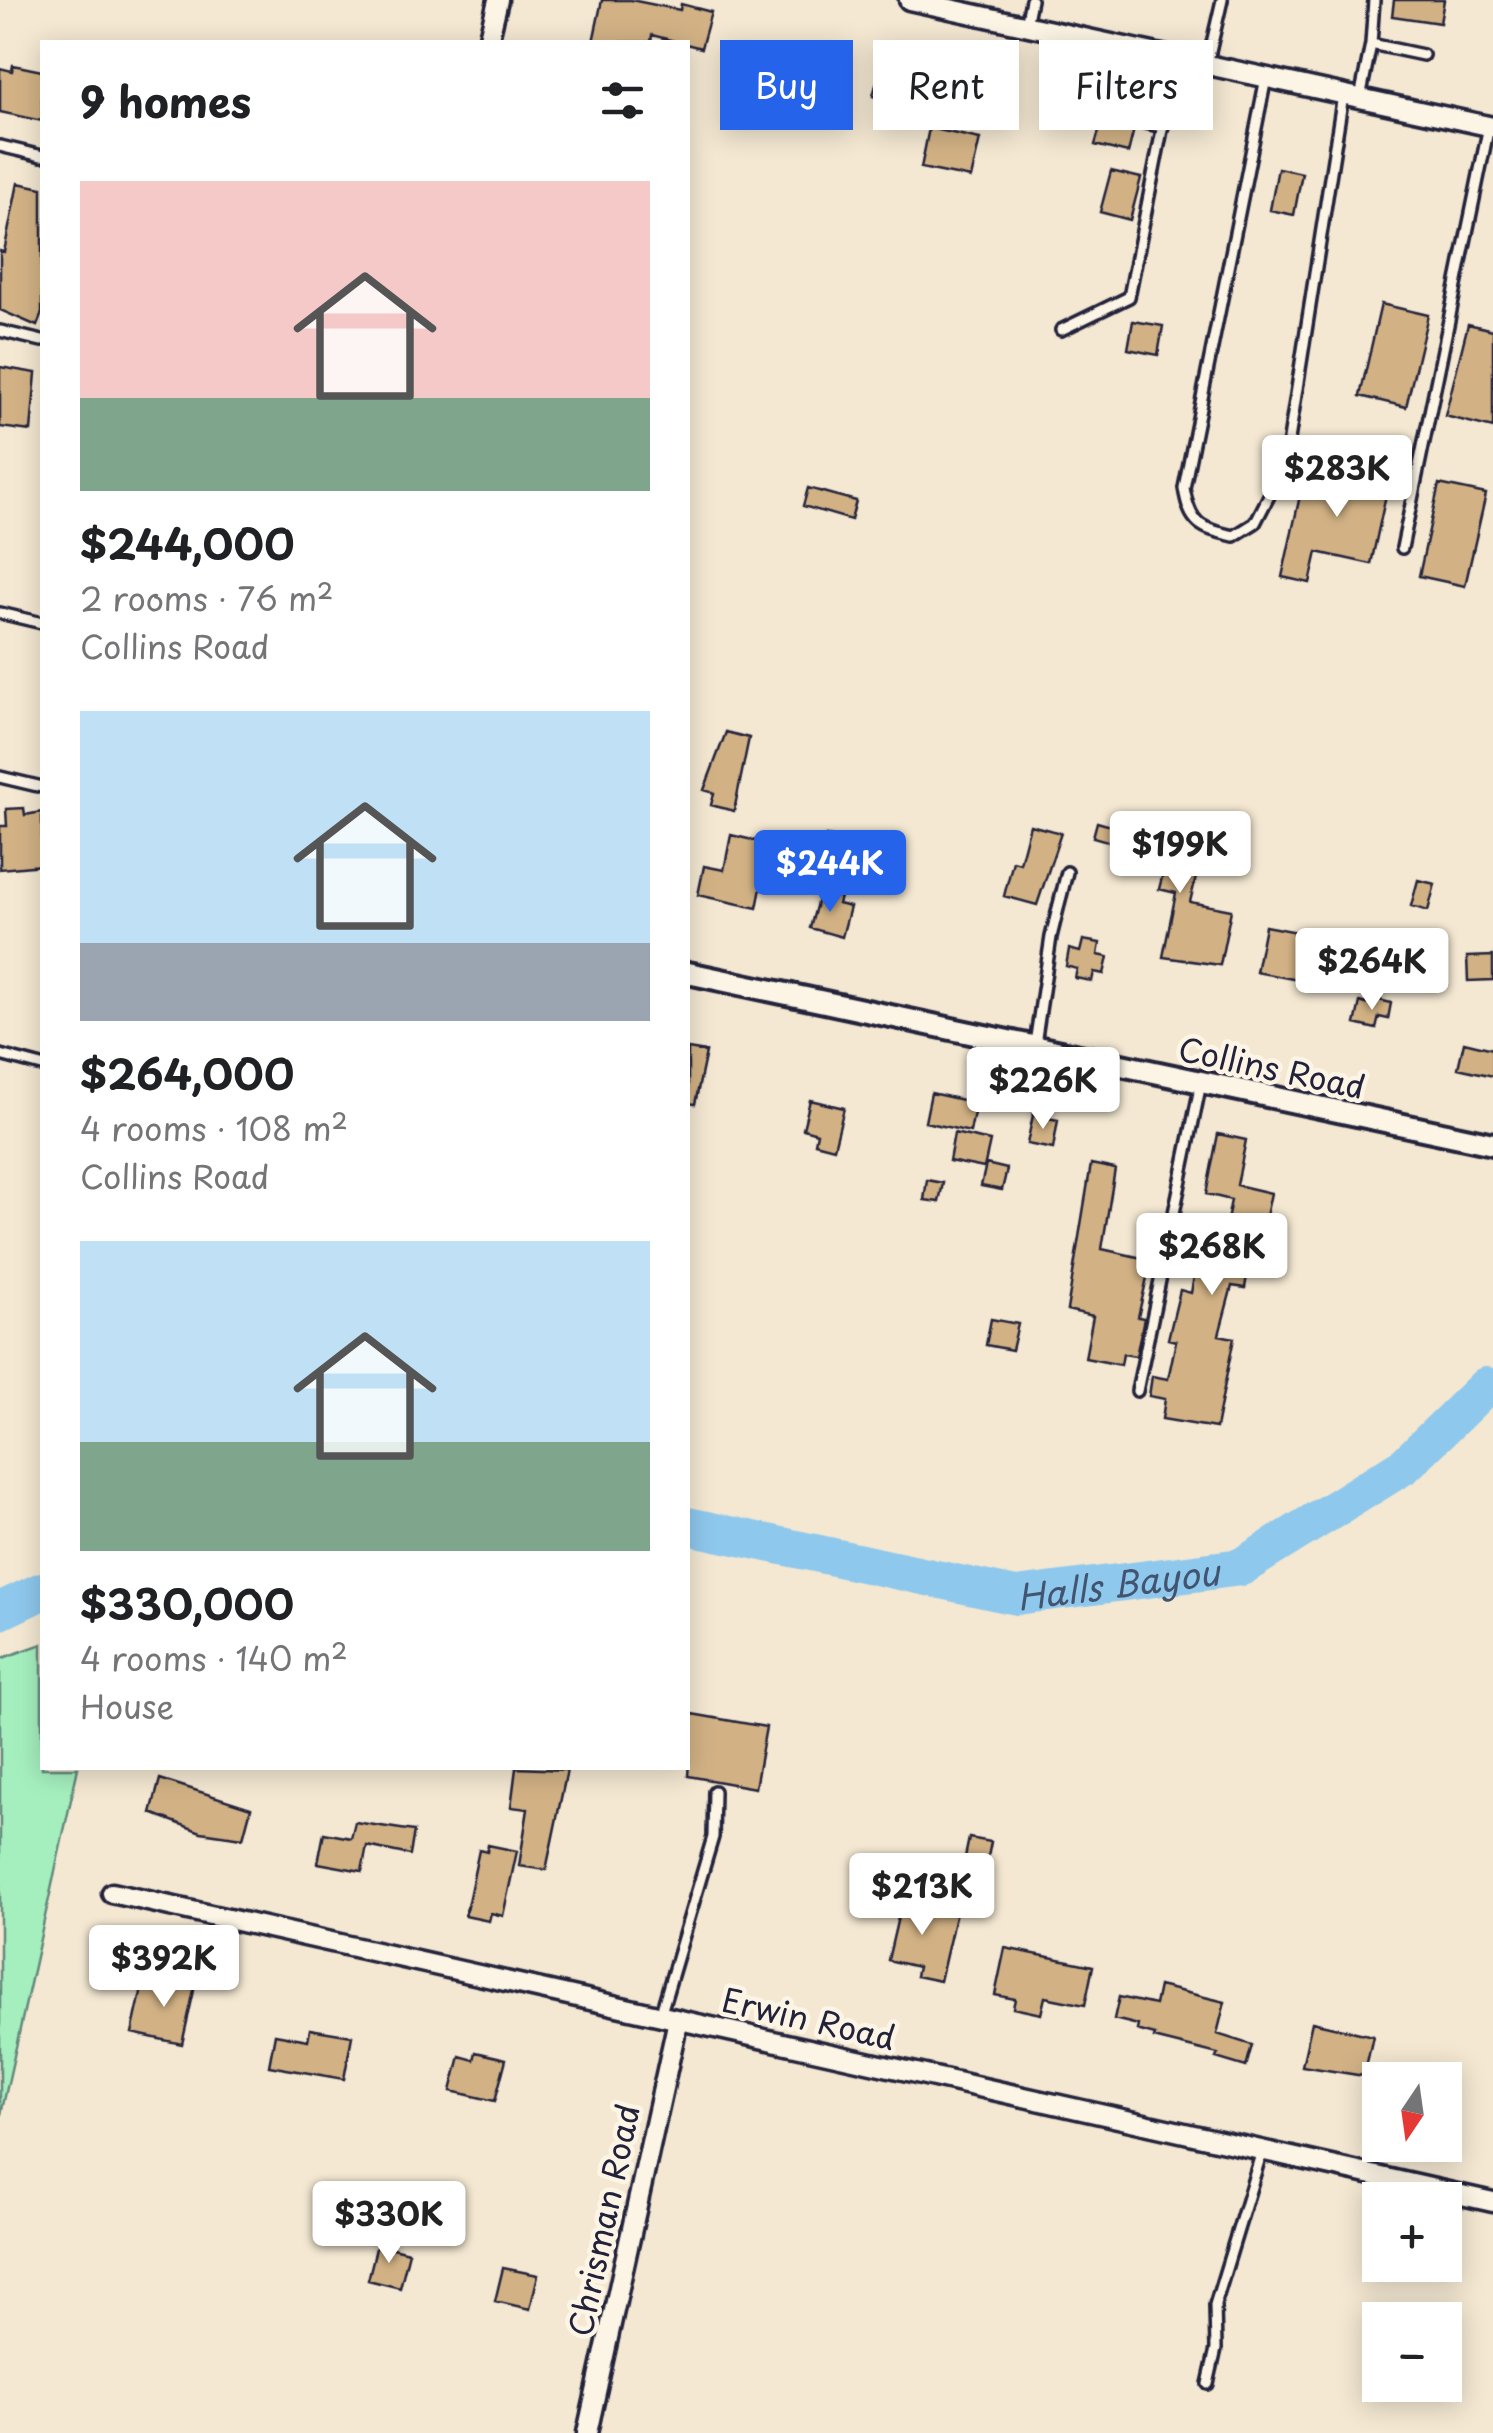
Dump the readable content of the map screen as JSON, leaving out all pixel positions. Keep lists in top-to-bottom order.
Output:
{
  "streets": {
    "street": ["Collins Road", "Erwin Road", "Chrisman Road"]
  },
  "crossings": [
    ["Erwin Road", "Chrisman Road"]
  ],
  "water": ["Halls Bayou"],
  "north": "bottom",
  "page": {
    "chip": ["Buy", "Rent", "Filters"],
    "heading": "9 homes",
    "list": [
      {
        "name": "$244,000",
        "note": "2 rooms · 76 m² · Collins Road"
      },
      {
        "name": "$264,000",
        "note": "4 rooms · 108 m² · Collins Road"
      },
      {
        "name": "$330,000",
        "note": "4 rooms · 140 m² · House"
      }
    ],
    "price": [
      "$283K",
      "$199K",
      "$244K",
      "$264K",
      "$226K",
      "$268K",
      "$213K",
      "$392K",
      "$330K"
    ],
    "map_buttons": ["+", "−"]
  }
}
